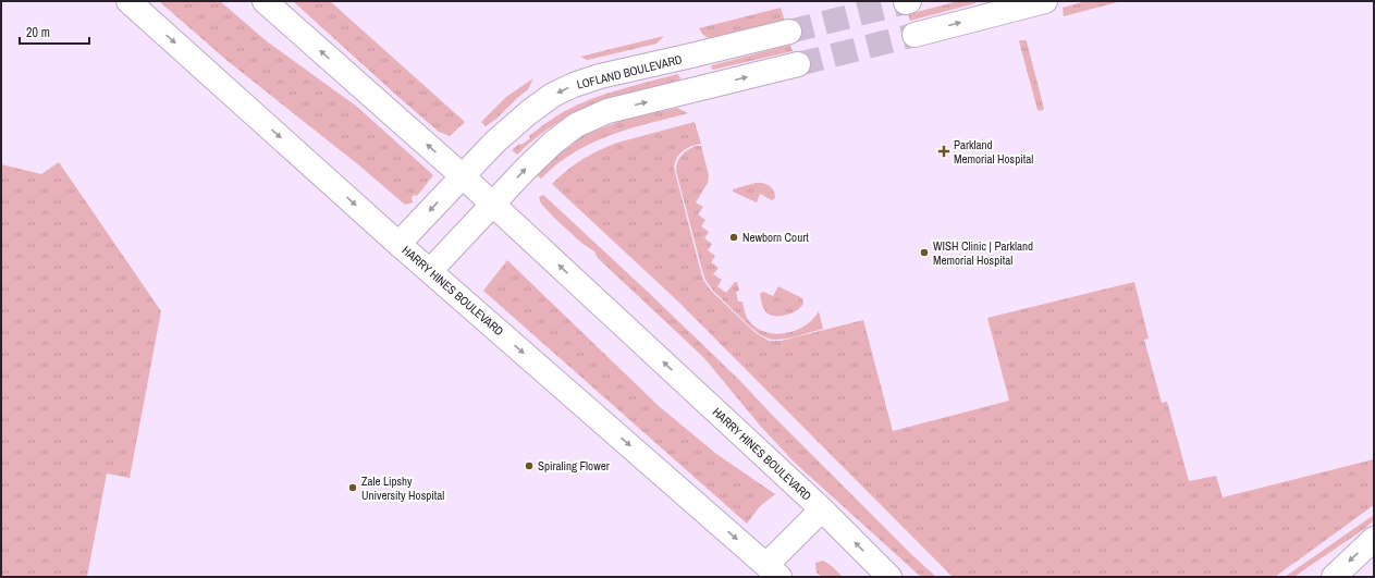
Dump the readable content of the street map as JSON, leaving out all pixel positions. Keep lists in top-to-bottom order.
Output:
{
  "streets": {
    "main road": ["LOFLAND BOULEVARD", "HARRY HINES BOULEVARD"]
  },
  "crossings": [
    ["LOFLAND BOULEVARD", "HARRY HINES BOULEVARD"]
  ],
  "places": {
    "health": ["Parkland Memorial Hospital"],
    "other": [
      "Newborn Court",
      "WISH Clinic | Parkland Memorial Hospital",
      "Spiraling Flower",
      "Zale Lipshy University Hospital"
    ]
  },
  "scale_bar": "20 m"
}
